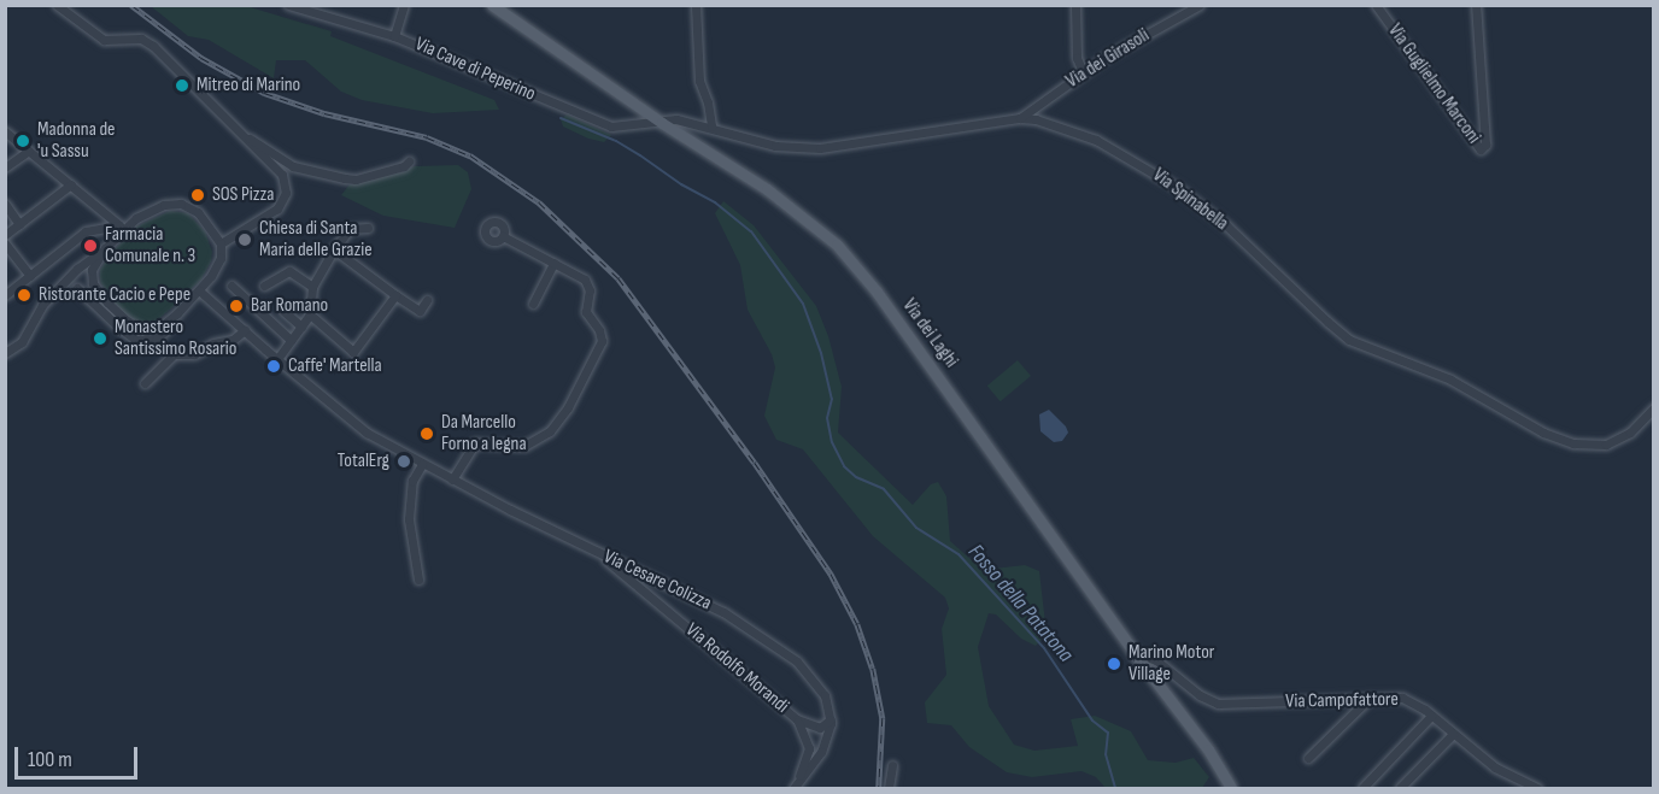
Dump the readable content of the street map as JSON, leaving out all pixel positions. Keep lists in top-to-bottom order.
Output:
{
  "streets": {
    "main road": ["Via dei Laghi"],
    "street": [
      "Via dei Girasoli",
      "Via Cave di Peperino",
      "Via Guglielmo Marconi",
      "Via Spinabella",
      "Via Cesare Colizza",
      "Via Rodolfo Morandi",
      "Via Campofattore"
    ]
  },
  "crossings": [
    ["Via dei Girasoli", "Via Spinabella"],
    ["Via Cave di Peperino", "Via Spinabella"],
    ["Via Cave di Peperino", "Via dei Laghi"],
    ["Via Spinabella", "Via dei Laghi"],
    ["Via dei Laghi", "Via Campofattore"],
    ["Via Cesare Colizza", "Via Rodolfo Morandi"]
  ],
  "water": ["Fosso della Patatona"],
  "places": [
    "Mitreo di Marino",
    "Madonna de 'u Sassu",
    "SOS Pizza",
    "Chiesa di Santa Maria delle Grazie",
    "Farmacia Comunale n. 3",
    "Ristorante Cacio e Pepe",
    "Bar Romano",
    "Monastero Santissimo Rosario",
    "Caffe' Martella",
    "Da Marcello Forno a legna",
    "TotalErg",
    "Marino Motor Village"
  ],
  "scale_bar": "100 m"
}
